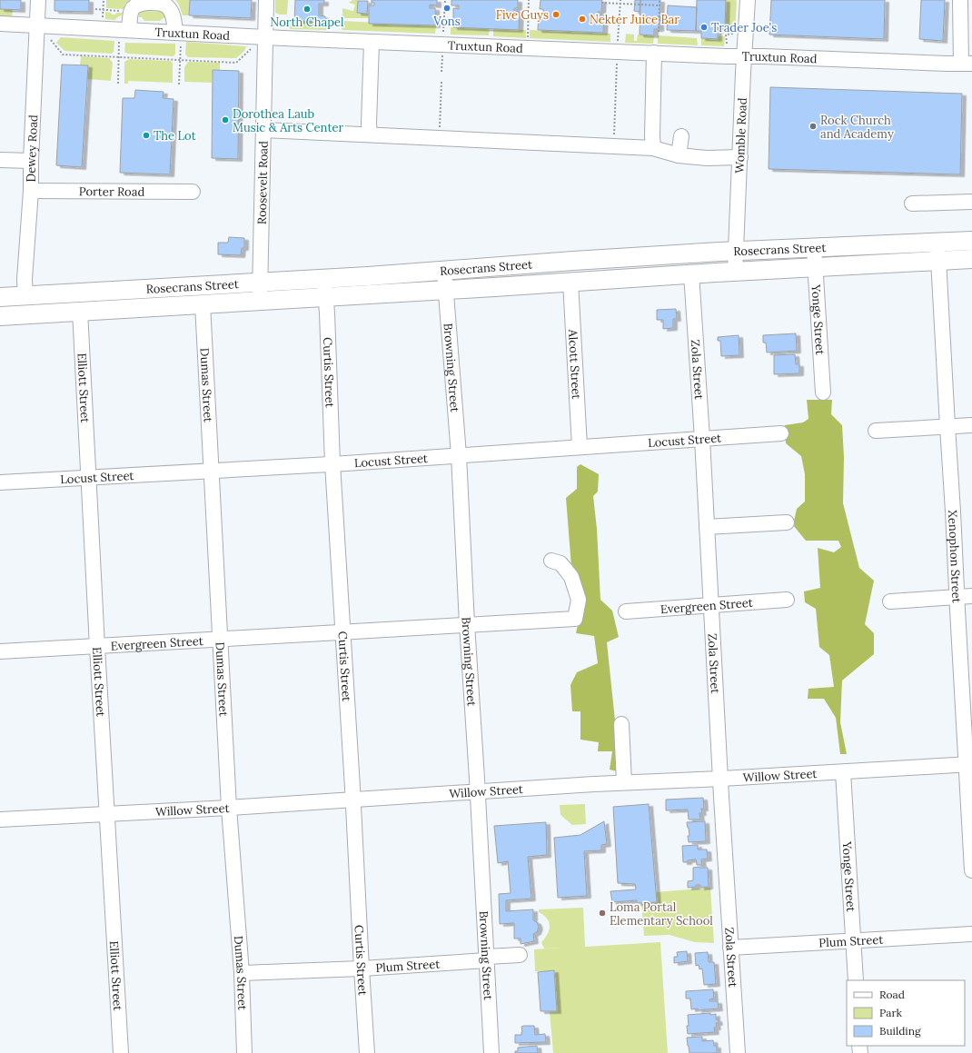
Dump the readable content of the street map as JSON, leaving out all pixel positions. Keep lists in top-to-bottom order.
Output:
{
  "streets": {
    "main road": ["Rosecrans Street"],
    "street": [
      "Truxtun Road",
      "Womble Road",
      "Dewey Road",
      "Roosevelt Road",
      "Porter Road",
      "Yonge Street",
      "Alcott Street",
      "Browning Street",
      "Zola Street",
      "Curtis Street",
      "Dumas Street",
      "Elliott Street",
      "Locust Street",
      "Xenophon Street",
      "Evergreen Street",
      "Willow Street",
      "Plum Street"
    ]
  },
  "crossings": [
    ["Truxtun Road", "Womble Road"],
    ["Truxtun Road", "Dewey Road"],
    ["Truxtun Road", "Roosevelt Road"],
    ["Womble Road", "Rosecrans Street"],
    ["Dewey Road", "Porter Road"],
    ["Dewey Road", "Rosecrans Street"],
    ["Roosevelt Road", "Rosecrans Street"],
    ["Rosecrans Street", "Yonge Street"],
    ["Rosecrans Street", "Alcott Street"],
    ["Rosecrans Street", "Browning Street"],
    ["Rosecrans Street", "Zola Street"],
    ["Rosecrans Street", "Curtis Street"],
    ["Rosecrans Street", "Dumas Street"],
    ["Rosecrans Street", "Elliott Street"],
    ["Rosecrans Street", "Xenophon Street"],
    ["Yonge Street", "Willow Street"],
    ["Yonge Street", "Plum Street"],
    ["Alcott Street", "Locust Street"],
    ["Browning Street", "Locust Street"],
    ["Browning Street", "Evergreen Street"],
    ["Browning Street", "Willow Street"],
    ["Browning Street", "Plum Street"],
    ["Zola Street", "Locust Street"],
    ["Zola Street", "Evergreen Street"],
    ["Zola Street", "Willow Street"],
    ["Zola Street", "Plum Street"],
    ["Curtis Street", "Locust Street"],
    ["Curtis Street", "Evergreen Street"],
    ["Curtis Street", "Willow Street"],
    ["Curtis Street", "Plum Street"],
    ["Dumas Street", "Locust Street"],
    ["Dumas Street", "Evergreen Street"],
    ["Dumas Street", "Willow Street"],
    ["Dumas Street", "Plum Street"],
    ["Elliott Street", "Locust Street"],
    ["Elliott Street", "Evergreen Street"],
    ["Elliott Street", "Willow Street"],
    ["Xenophon Street", "Willow Street"]
  ],
  "places": [
    "Vons",
    "North Chapel",
    "Five Guys",
    "Nekter Juice Bar",
    "Trader Joe's",
    "Dorothea Laub Music & Arts Center",
    "Rock Church and Academy",
    "The Lot",
    "Loma Portal Elementary School"
  ],
  "legend": ["Road", "Park", "Building"]
}
